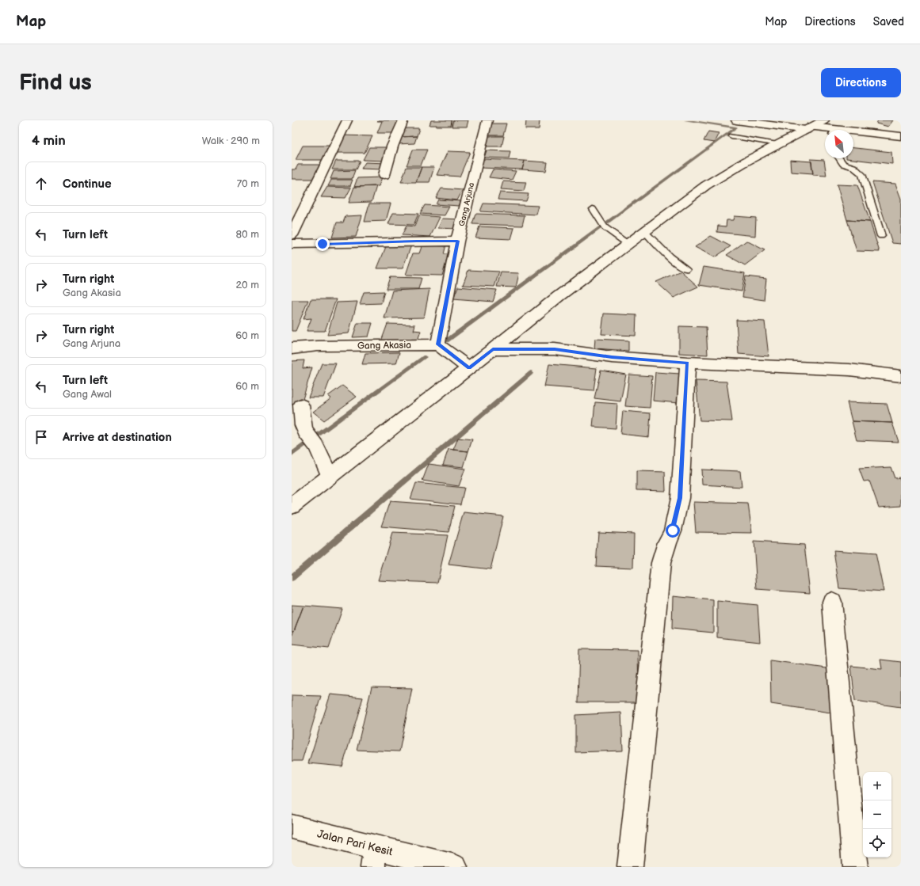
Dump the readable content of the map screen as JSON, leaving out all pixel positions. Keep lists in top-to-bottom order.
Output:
{
  "streets": {
    "street": ["Gang Arjuna", "Gang Akasia", "Jalan Pari Kesit"]
  },
  "crossings": [
    ["Gang Arjuna", "Gang Akasia"]
  ],
  "north": "top left",
  "page": {
    "header": "Map",
    "nav": ["Map", "Directions", "Saved"],
    "buttons": "Directions",
    "title": "Find us",
    "heading": ["4 min", "Walk · 290 m"],
    "list": [
      ["Continue", "70 m"],
      ["Turn left", "80 m"],
      ["Turn right", "Gang Akasia", "20 m"],
      ["Turn right", "Gang Arjuna", "60 m"],
      ["Turn left", "Gang Awal", "60 m"],
      "Arrive at destination"
    ],
    "map_buttons": ["+", "−"]
  }
}
